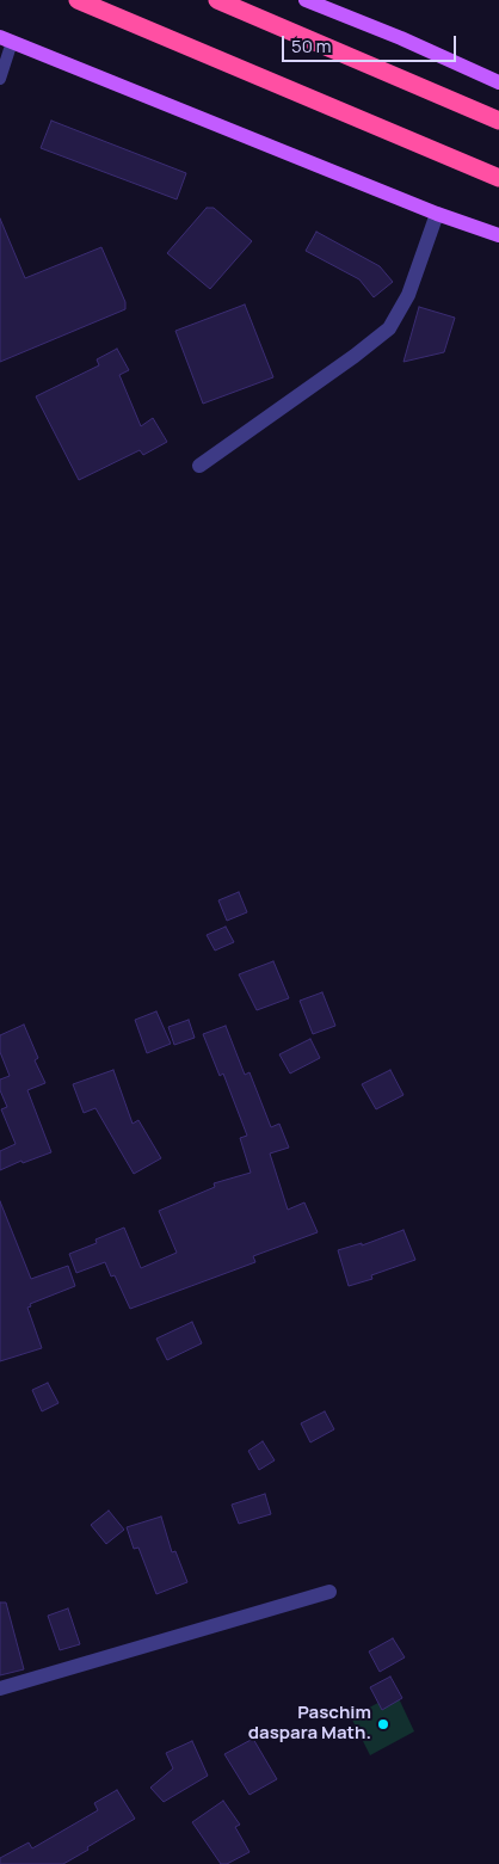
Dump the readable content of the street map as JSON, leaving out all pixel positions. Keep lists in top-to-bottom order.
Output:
{
  "places": ["Paschim daspara Math."],
  "scale_bar": "50 m"
}
